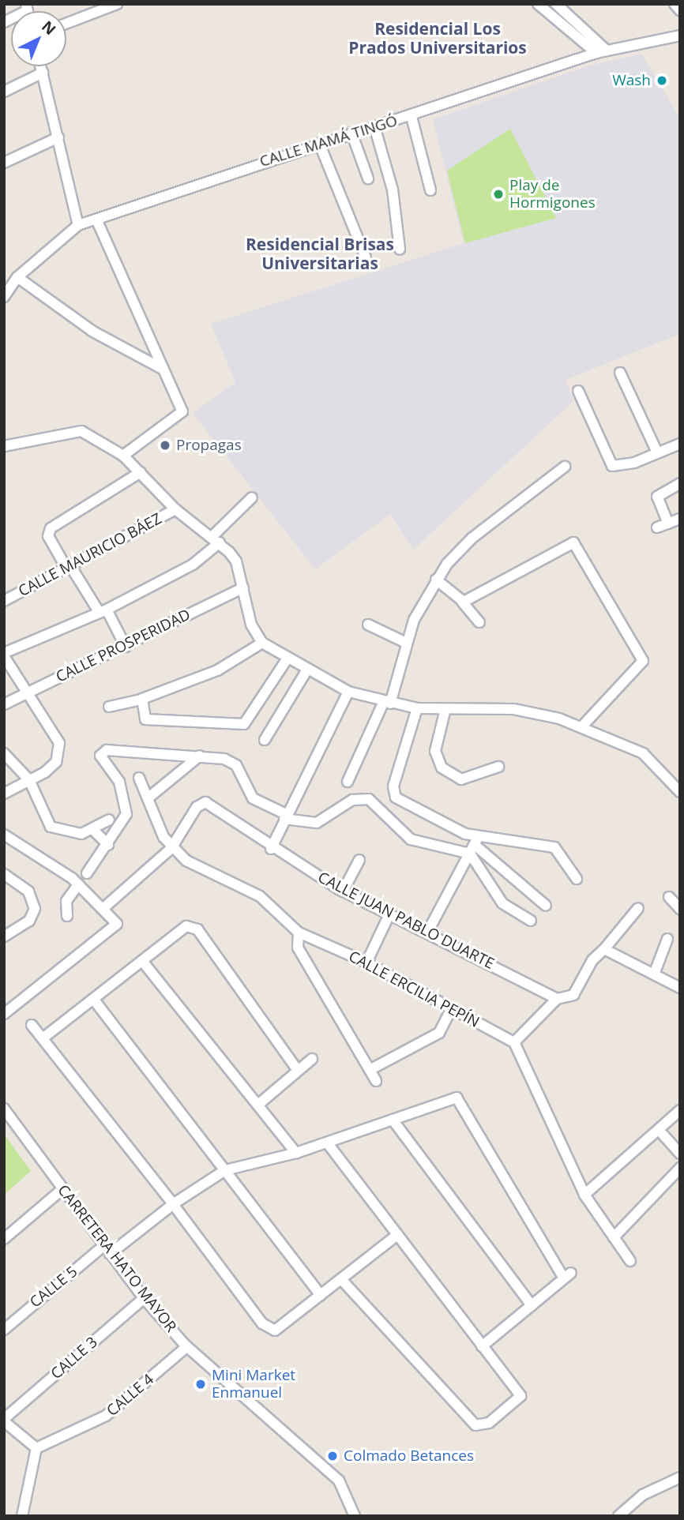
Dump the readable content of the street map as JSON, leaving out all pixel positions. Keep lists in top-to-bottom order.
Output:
{
  "streets": {
    "street": [
      "CALLE MAMÁ TINGÓ",
      "CALLE MAURICIO BÁEZ",
      "CALLE PROSPERIDAD",
      "CALLE JUAN PABLO DUARTE",
      "CALLE ERCILIA PEPÍN",
      "CARRETERA HATO MAYOR",
      "CALLE 5",
      "CALLE 3",
      "CALLE 4"
    ]
  },
  "crossings": [
    ["CALLE JUAN PABLO DUARTE", "CALLE ERCILIA PEPÍN"],
    ["CARRETERA HATO MAYOR", "CALLE 5"],
    ["CARRETERA HATO MAYOR", "CALLE 3"],
    ["CARRETERA HATO MAYOR", "CALLE 4"]
  ],
  "districts": ["Residencial Los Prados Universitarios", "Residencial Brisas Universitarias"],
  "places": [
    "Wash",
    "Play de Hormigones",
    "Propagas",
    "Mini Market Enmanuel",
    "Colmado Betances"
  ],
  "north": "top right"
}
